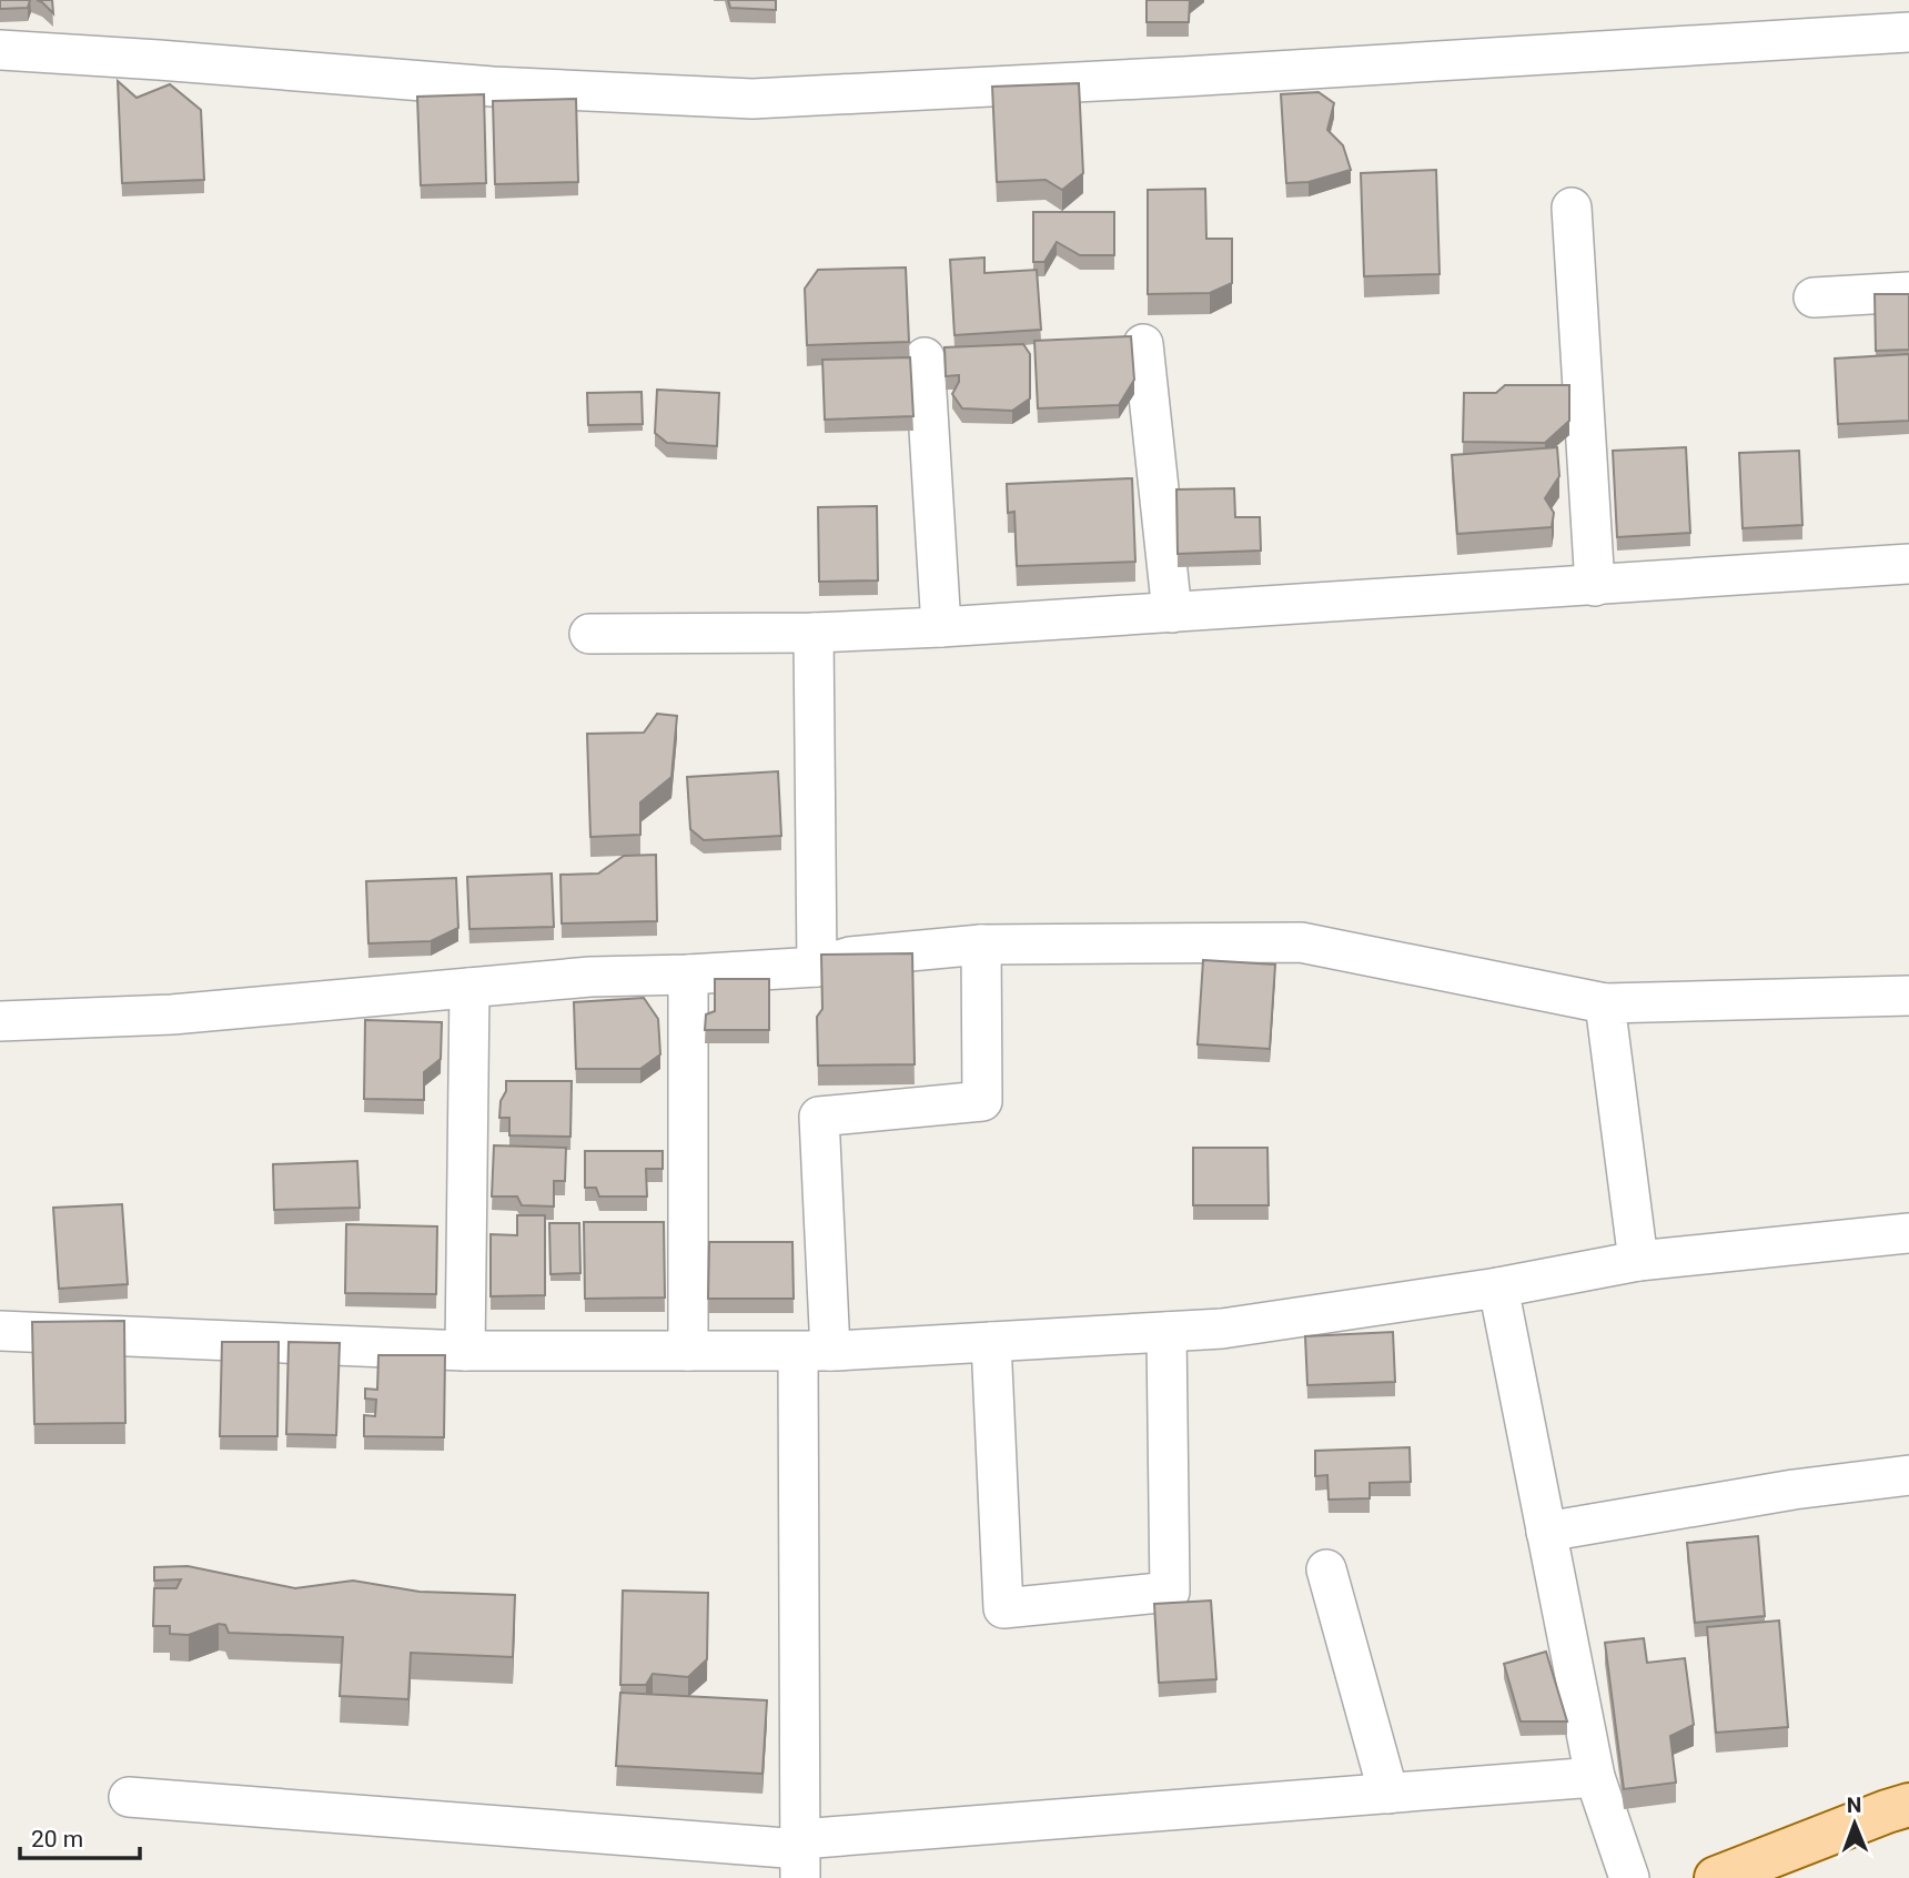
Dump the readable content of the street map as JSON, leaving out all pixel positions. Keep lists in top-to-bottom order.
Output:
{
  "scale_bar": "20 m",
  "north": "top"
}
